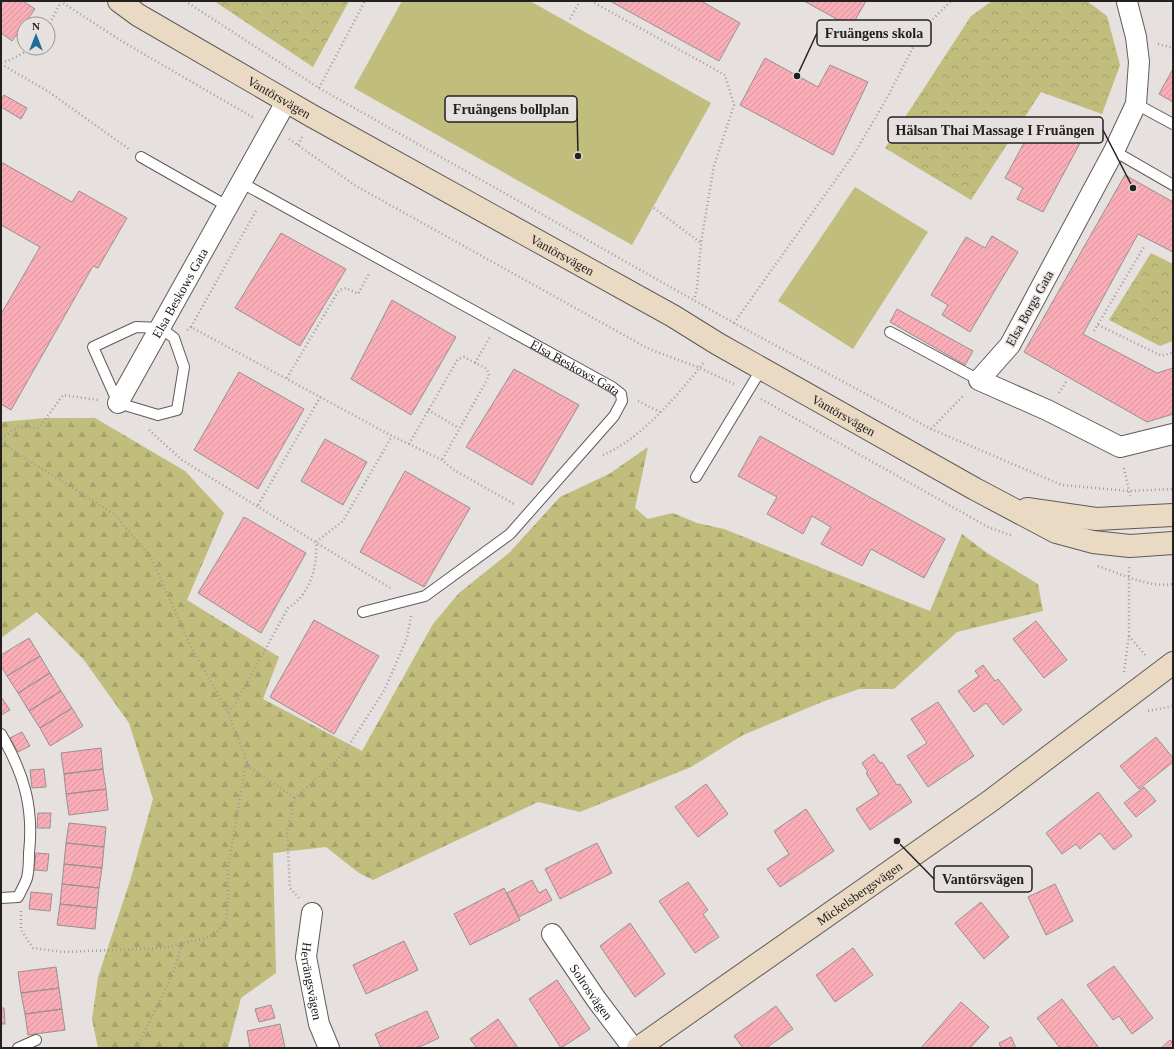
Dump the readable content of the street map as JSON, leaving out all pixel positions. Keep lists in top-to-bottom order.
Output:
{
  "streets": {
    "street": [
      "Vantörsvägen",
      "Elsa Beskows Gata",
      "Elsa Borgs Gata",
      "Mickelsbergsvägen",
      "Herrängsvägen",
      "Solrosvägen"
    ]
  },
  "crossings": [
    ["Vantörsvägen", "Elsa Beskows Gata"],
    ["Mickelsbergsvägen", "Solrosvägen"]
  ],
  "places": [
    "Fruängens skola",
    "Fruängens bollplan",
    "Hälsan Thai Massage I Fruängen",
    "Vantörsvägen"
  ],
  "north": "top"
}
